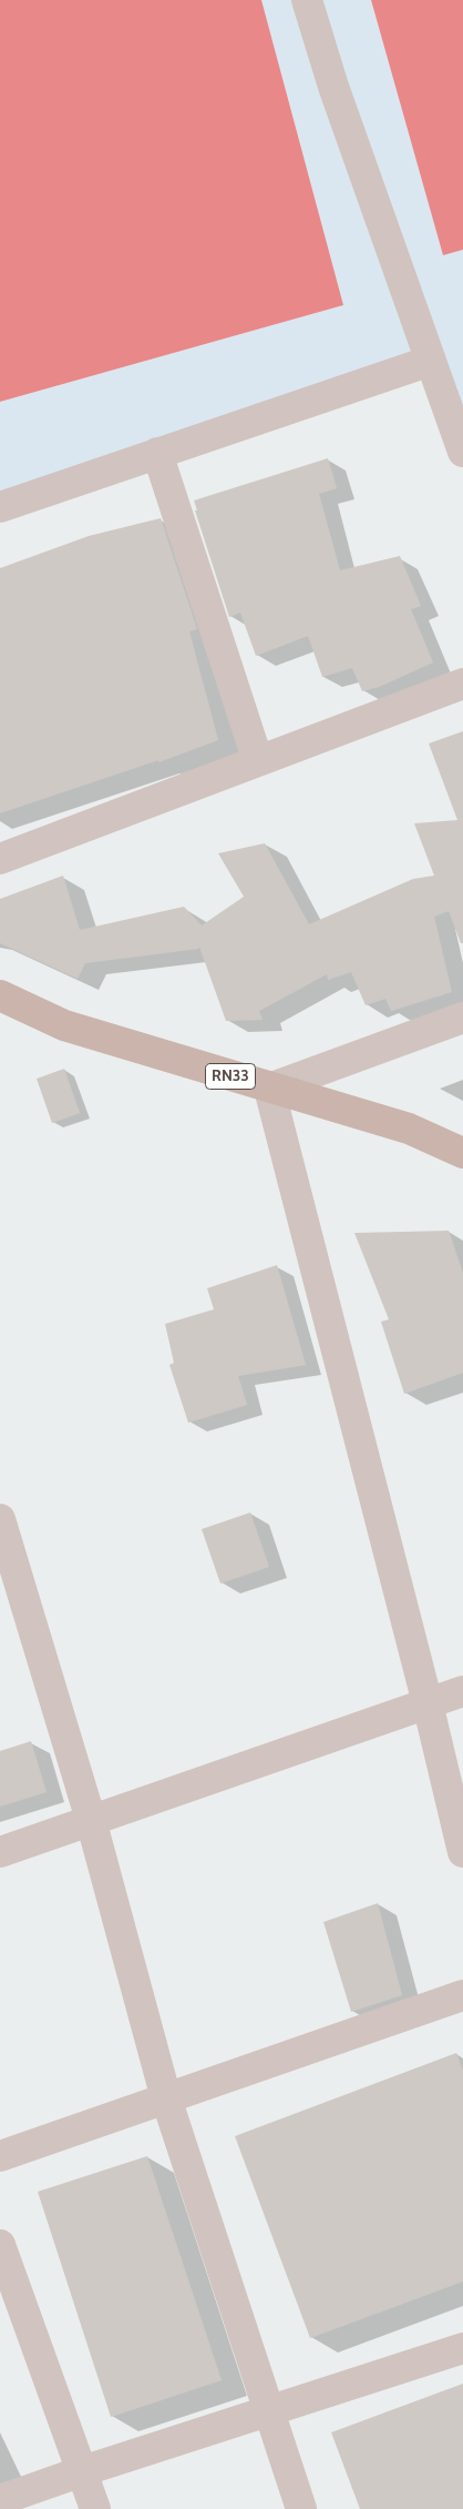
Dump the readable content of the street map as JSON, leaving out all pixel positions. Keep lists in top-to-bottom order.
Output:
{
  "streets": {
    "main road": ["RN33"]
  }
}
